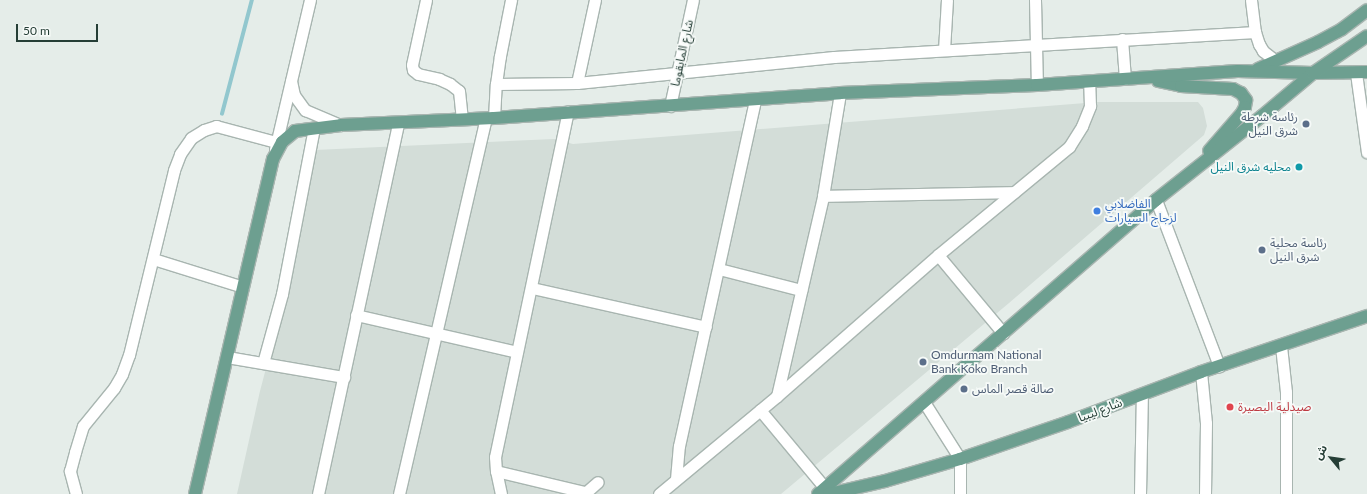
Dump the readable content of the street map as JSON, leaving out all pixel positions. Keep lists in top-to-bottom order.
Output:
{
  "streets": {
    "main road": ["شارع ليبيا"],
    "street": ["شارع المايقوما"]
  },
  "places": [
    "رئاسة شرطة شرق النيل",
    "محليه شرق النيل",
    "الفاضلابي لزجاج السيارات",
    "رئاسة محلية شرق النيل",
    "Omdurmam National Bank Koko Branch",
    "صالة قصر الماس",
    "صيدلية البصيرة"
  ],
  "scale_bar": "50 m",
  "north": "top left"
}
